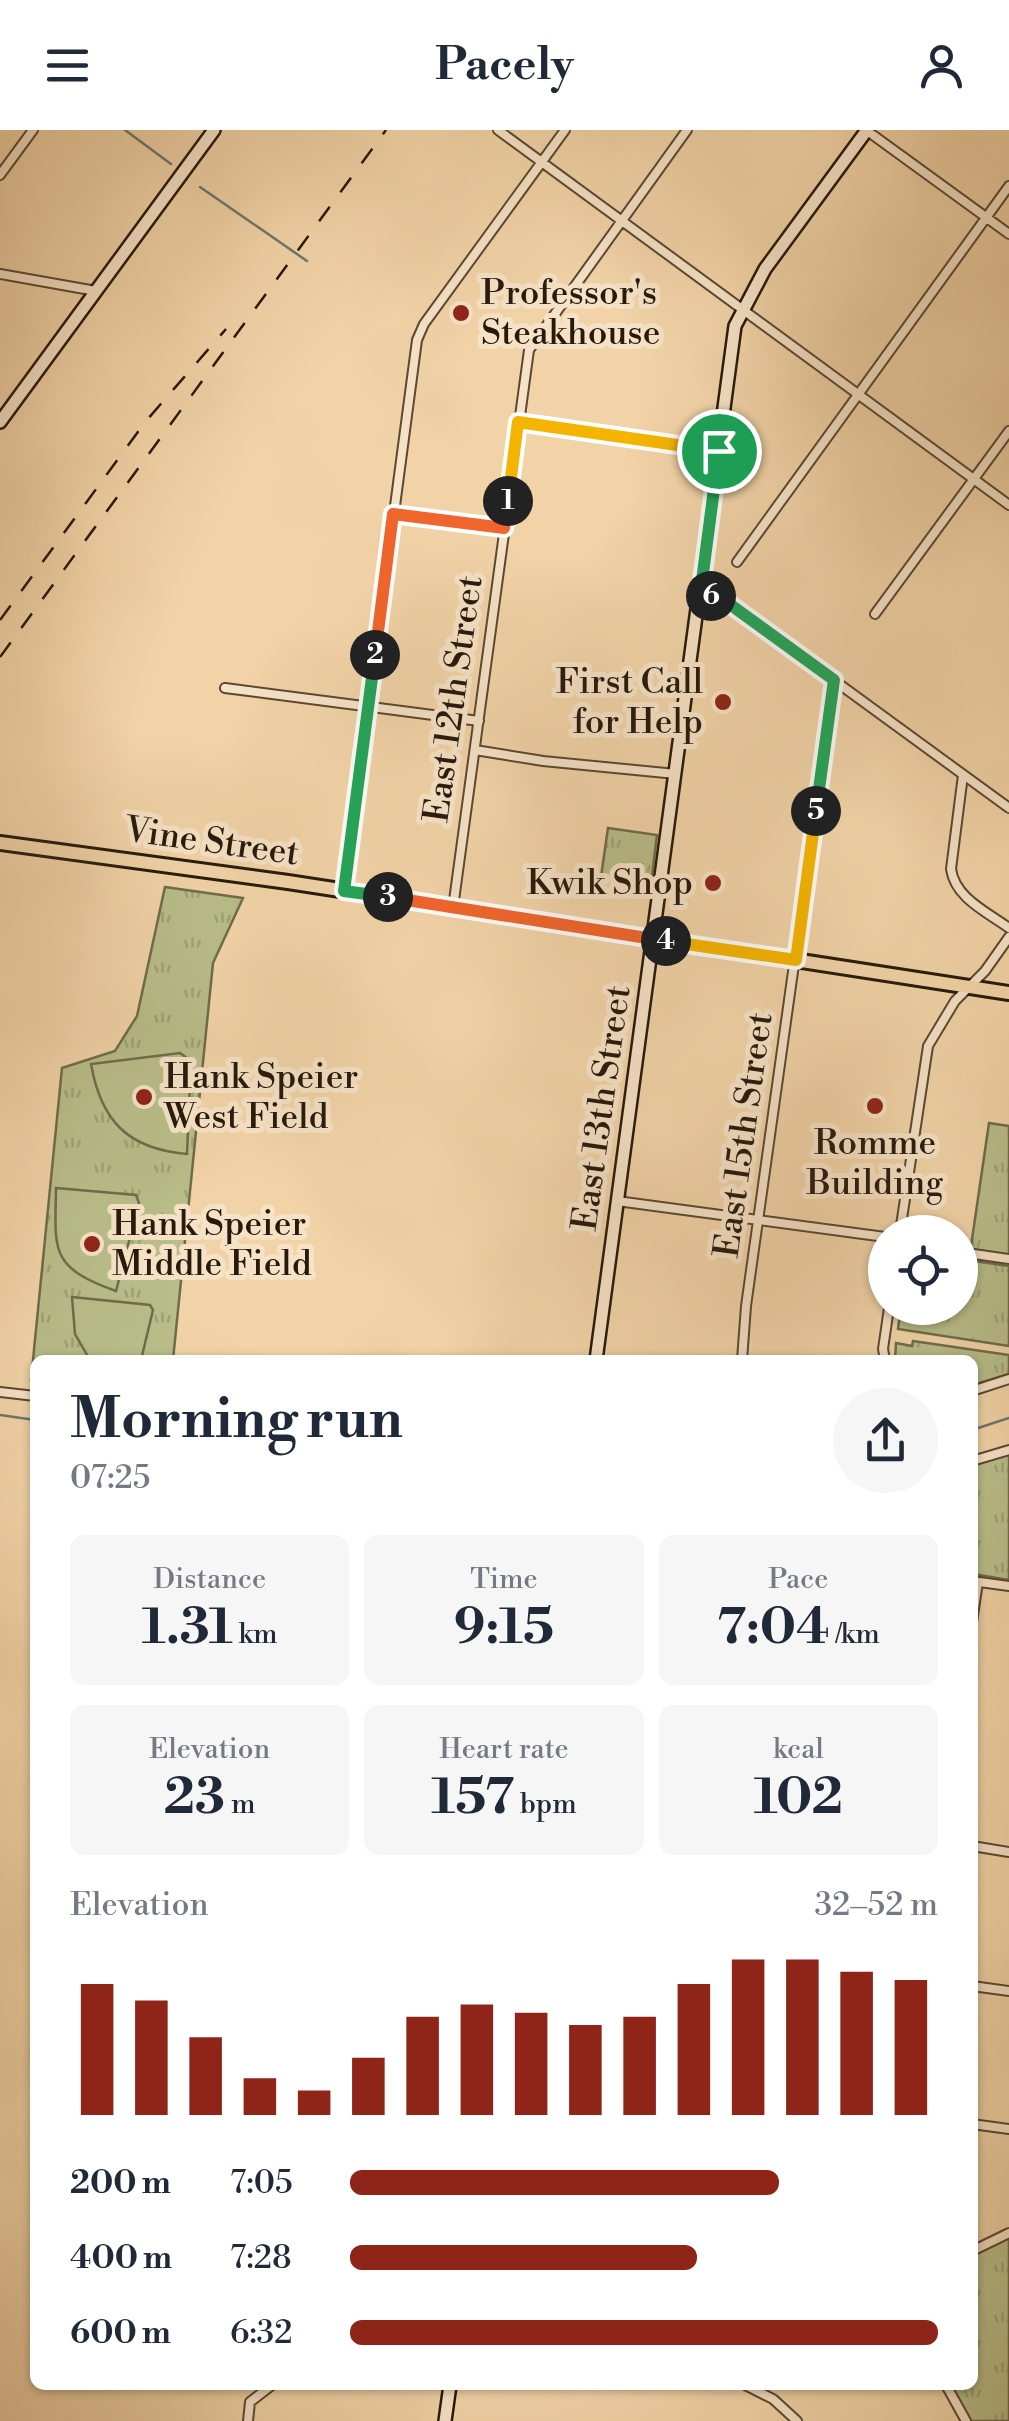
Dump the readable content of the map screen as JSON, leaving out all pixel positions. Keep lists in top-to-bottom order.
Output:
{
  "streets": {
    "main road": ["Vine Street"],
    "street": ["East 12th Street", "East 13th Street", "East 15th Street"]
  },
  "crossings": [
    ["East 12th Street", "Vine Street"],
    ["Vine Street", "East 13th Street"],
    ["Vine Street", "East 15th Street"]
  ],
  "places": [
    "Professor's Steakhouse",
    "First Call for Help",
    "Kwik Shop",
    "Hank Speier West Field",
    "Romme Building",
    "Hank Speier Middle Field"
  ],
  "page": {
    "header": "Pacely",
    "pins": [
      "1",
      "6",
      "2",
      "5",
      "3",
      "4"
    ],
    "heading": ["Morning run", "07:25"],
    "stats": [
      ["Distance", "1.31 km"],
      ["Time", "9:15"],
      ["Pace", "7:04 /km"],
      ["Elevation", "23 m"],
      ["Heart rate", "157 bpm"],
      ["kcal", "102"]
    ],
    "chart": ["Elevation", "32–52 m"],
    "list": [
      {
        "name": "200 m",
        "note": "7:05"
      },
      {
        "name": "400 m",
        "note": "7:28"
      },
      {
        "name": "600 m",
        "note": "6:32"
      }
    ]
  }
}
